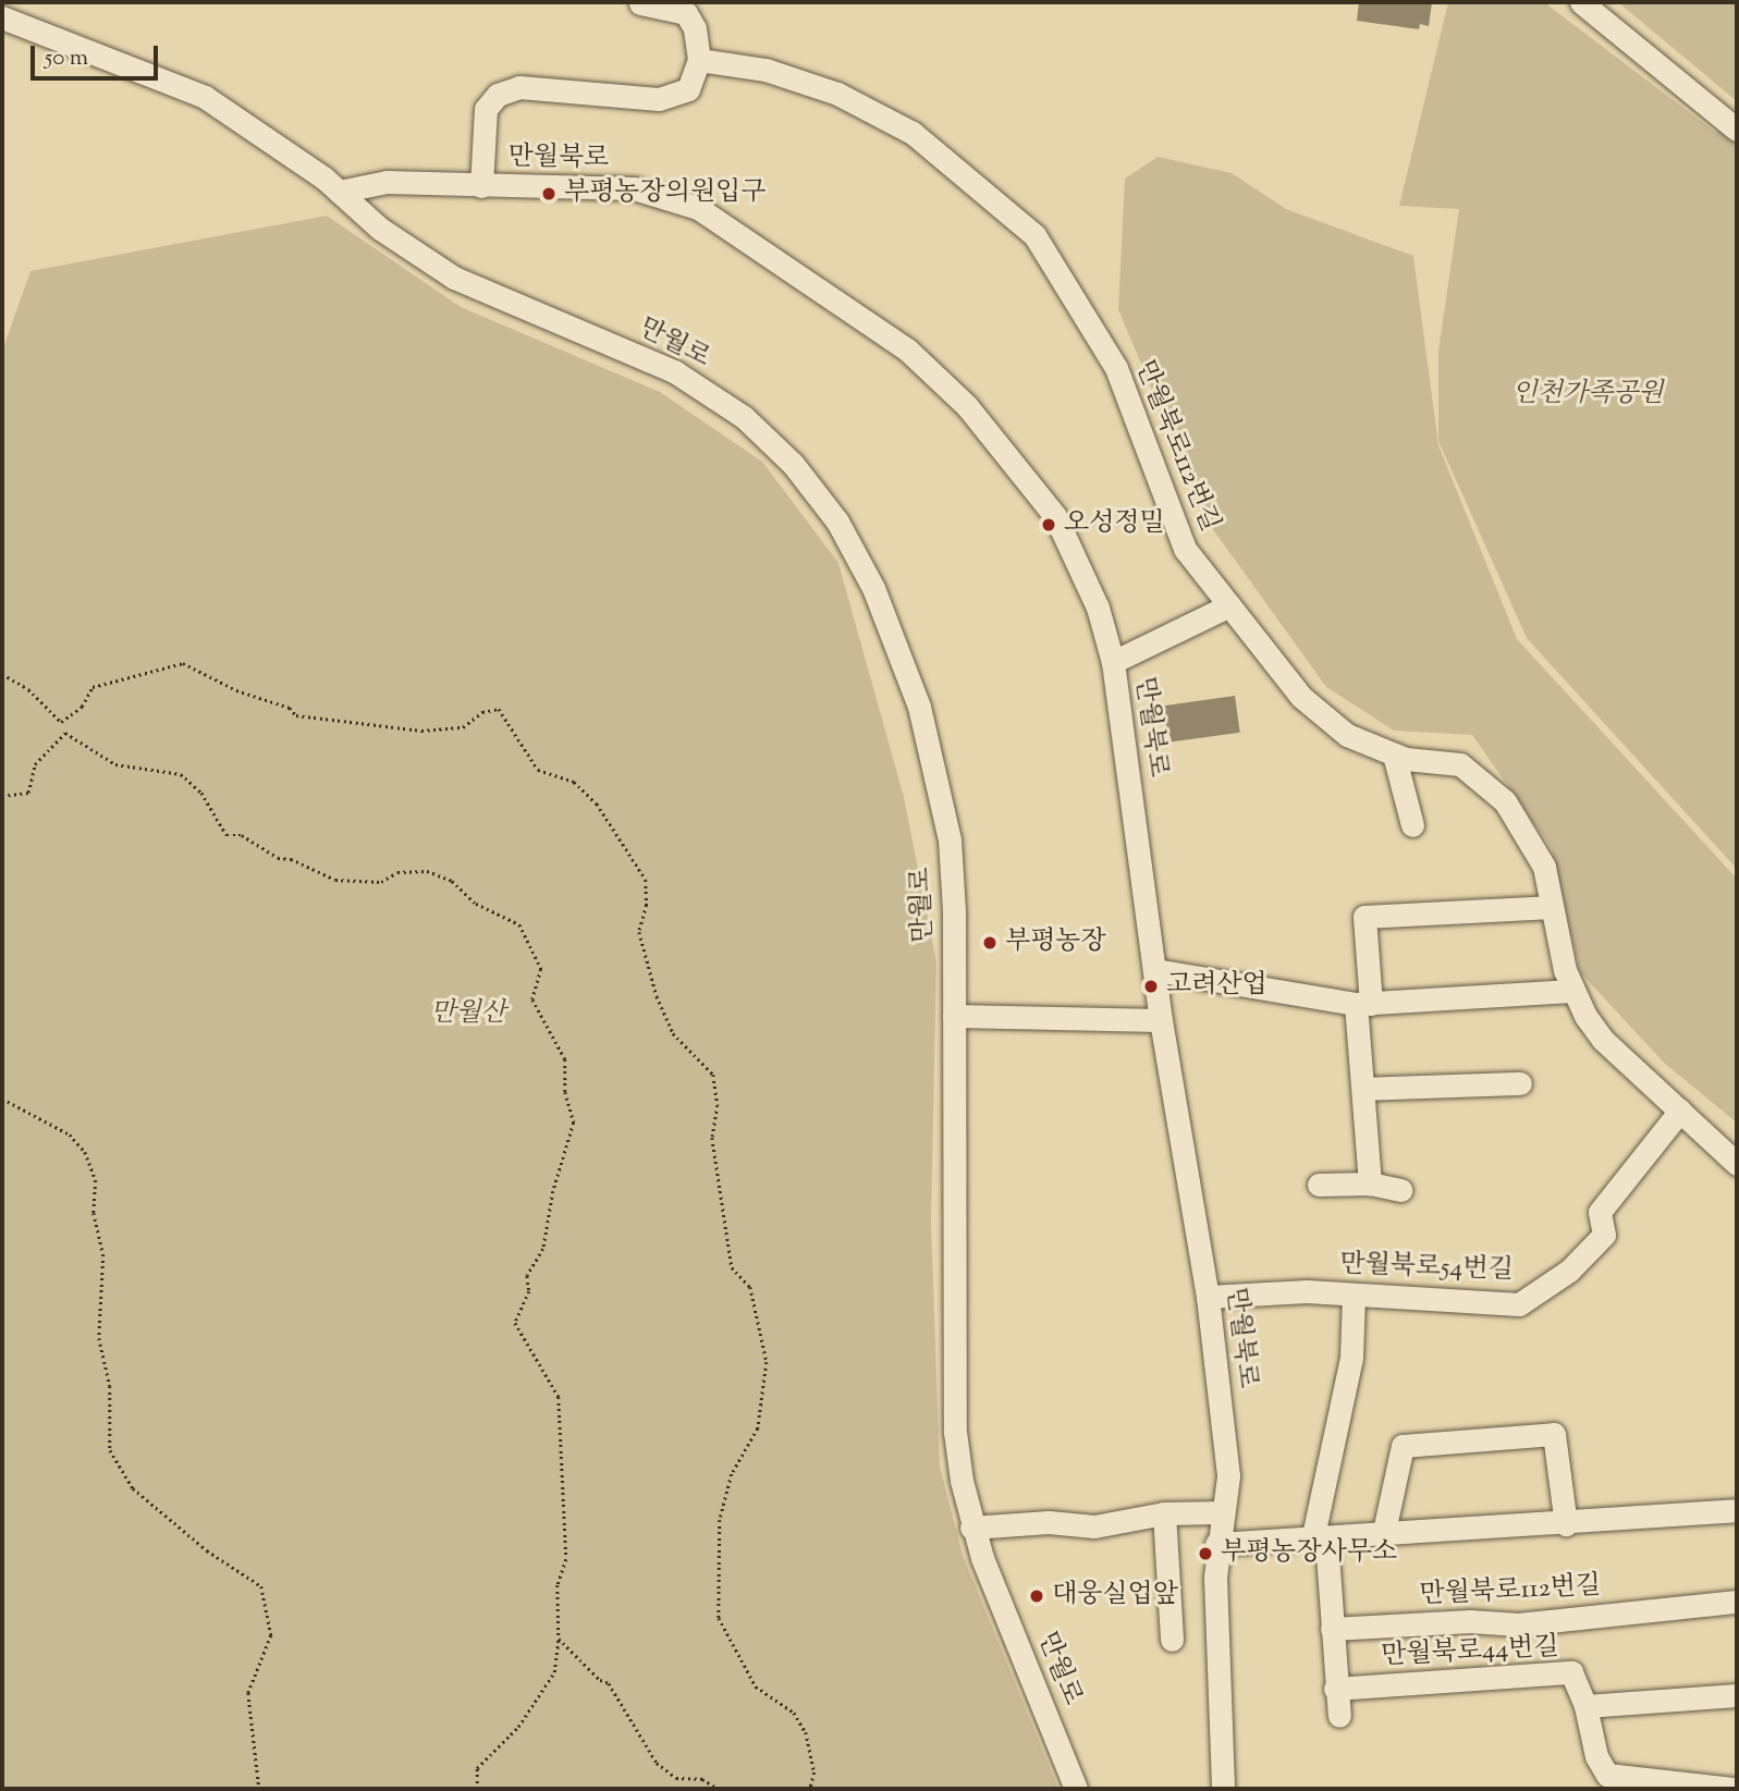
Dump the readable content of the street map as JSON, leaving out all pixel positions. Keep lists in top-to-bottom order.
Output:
{
  "streets": {
    "street": [
      "만월북로",
      "만월로",
      "만월북로112번길",
      "만월북로54번길",
      "만월북로44번길"
    ]
  },
  "crossings": [
    ["만월북로", "만월로"],
    ["만월북로", "만월북로54번길"],
    ["만월북로112번길", "만월북로54번길"]
  ],
  "parks": ["인천가족공원", "만월산"],
  "places": [
    "부평농장의원입구",
    "오성정밀",
    "부평농장",
    "고려산업",
    "부평농장사무소",
    "대웅실업앞"
  ],
  "scale_bar": "50 m"
}
